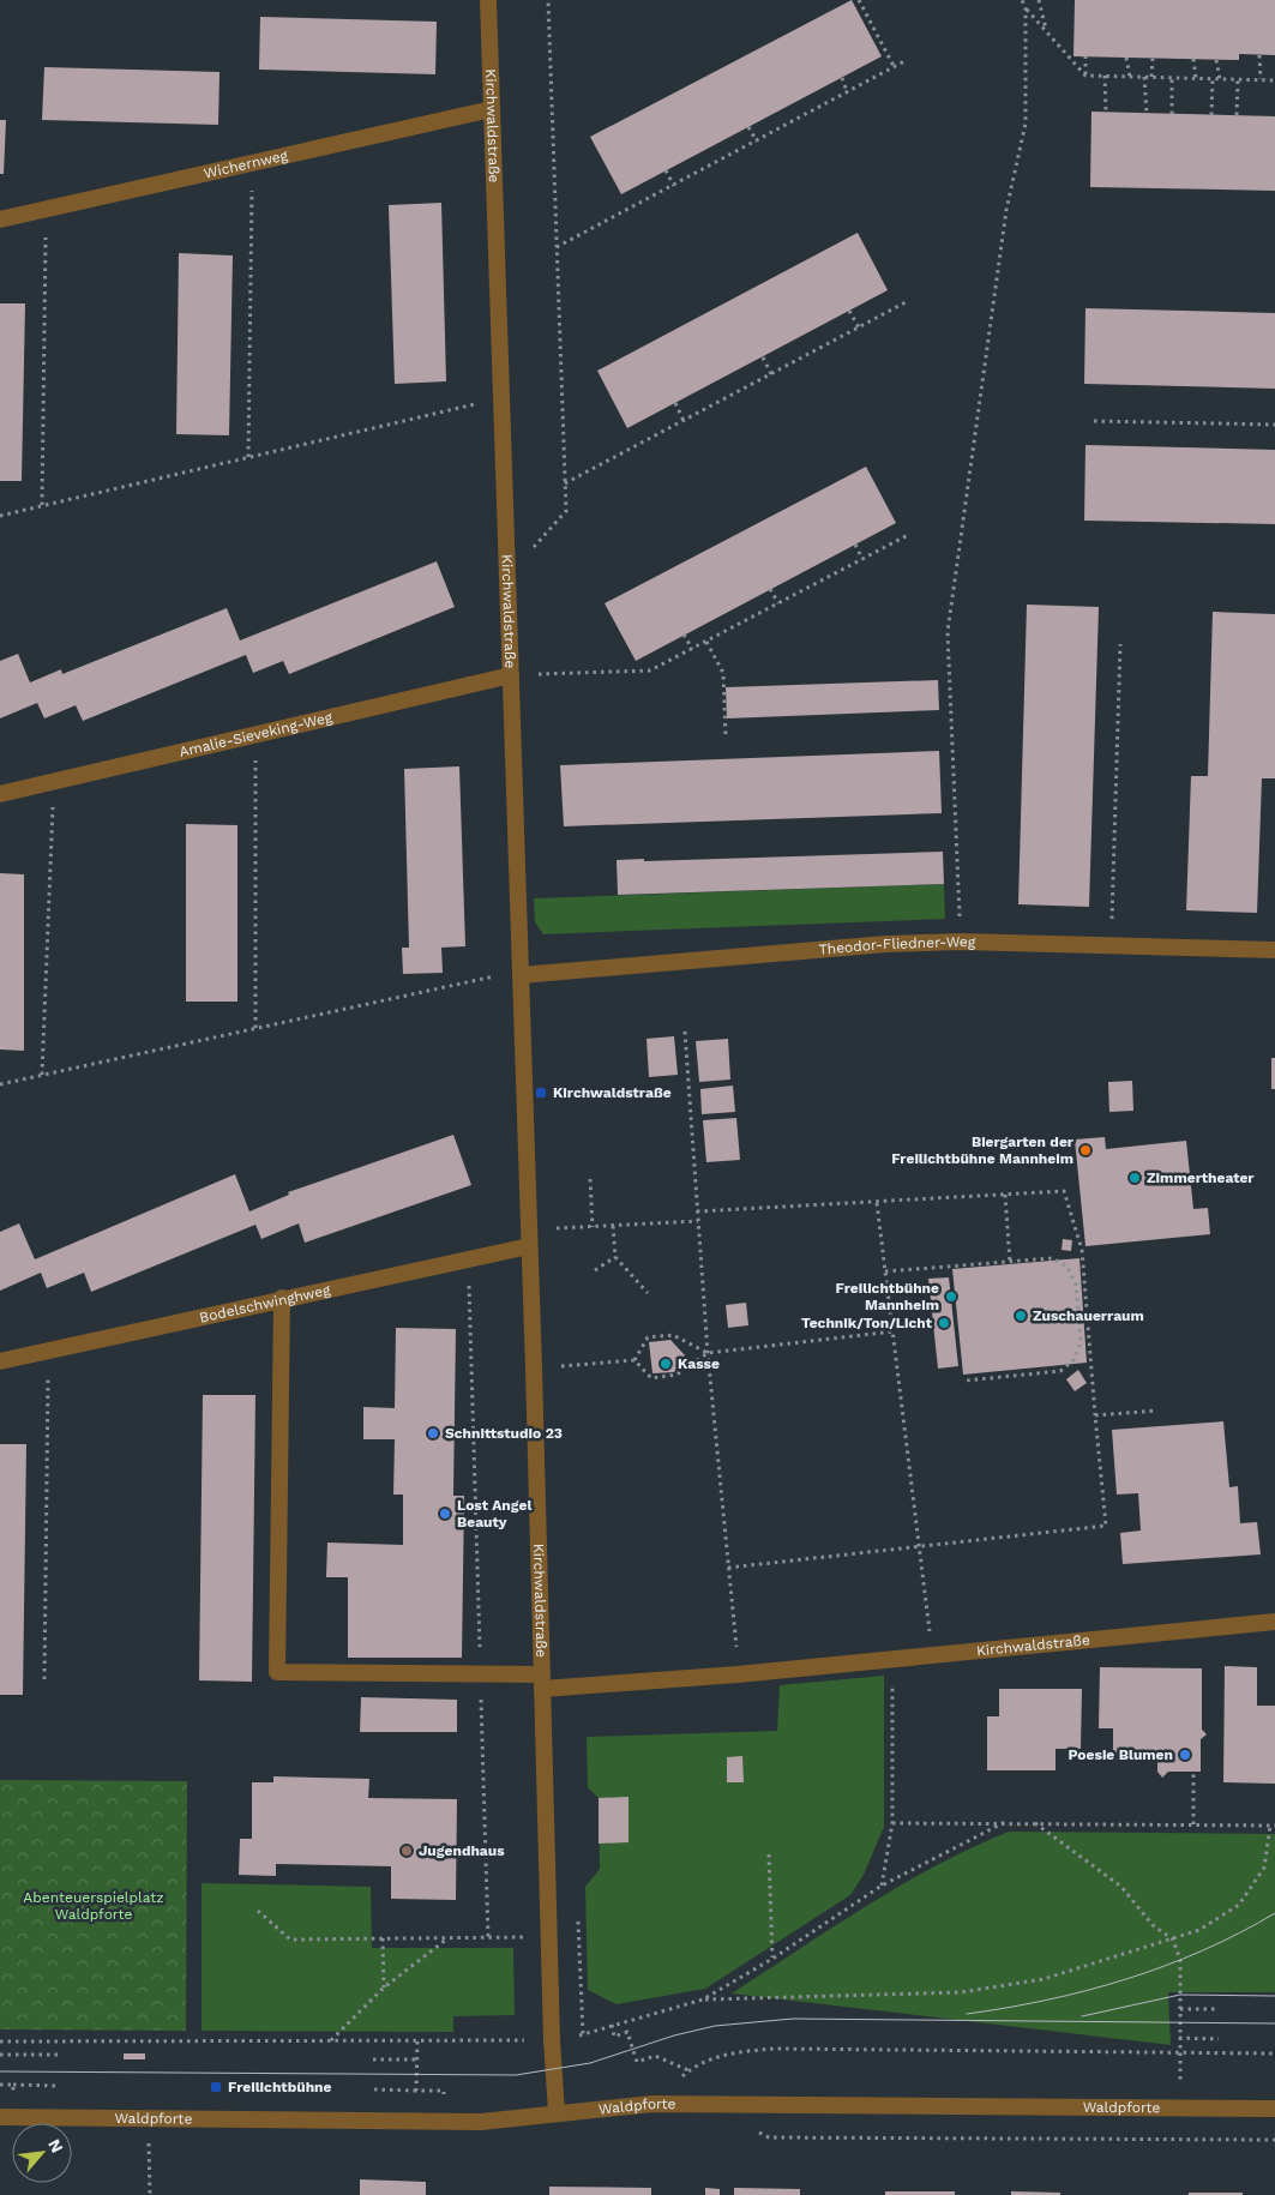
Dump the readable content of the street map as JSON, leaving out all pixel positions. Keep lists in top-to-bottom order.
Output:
{
  "streets": {
    "street": [
      "Kirchwaldstraße",
      "Wichernweg",
      "Amalie-Sieveking-Weg",
      "Theodor-Fliedner-Weg",
      "Bodelschwinghweg",
      "Waldpforte"
    ]
  },
  "crossings": [
    ["Kirchwaldstraße", "Wichernweg"],
    ["Kirchwaldstraße", "Amalie-Sieveking-Weg"],
    ["Kirchwaldstraße", "Theodor-Fliedner-Weg"],
    ["Kirchwaldstraße", "Bodelschwinghweg"],
    ["Kirchwaldstraße", "Waldpforte"]
  ],
  "parks": ["Abenteuerspielplatz Waldpforte"],
  "places": {
    "transit": ["Kirchwaldstraße", "Freilichtbühne"],
    "other": [
      "Biergarten der Freilichtbühne Mannheim",
      "Zimmertheater",
      "Freilichtbühne Mannheim",
      "Zuschauerraum",
      "Technik/Ton/Licht",
      "Kasse",
      "Schnittstudio 23",
      "Lost Angel Beauty",
      "Poesie Blumen",
      "Jugendhaus"
    ]
  },
  "north": "top right"
}
